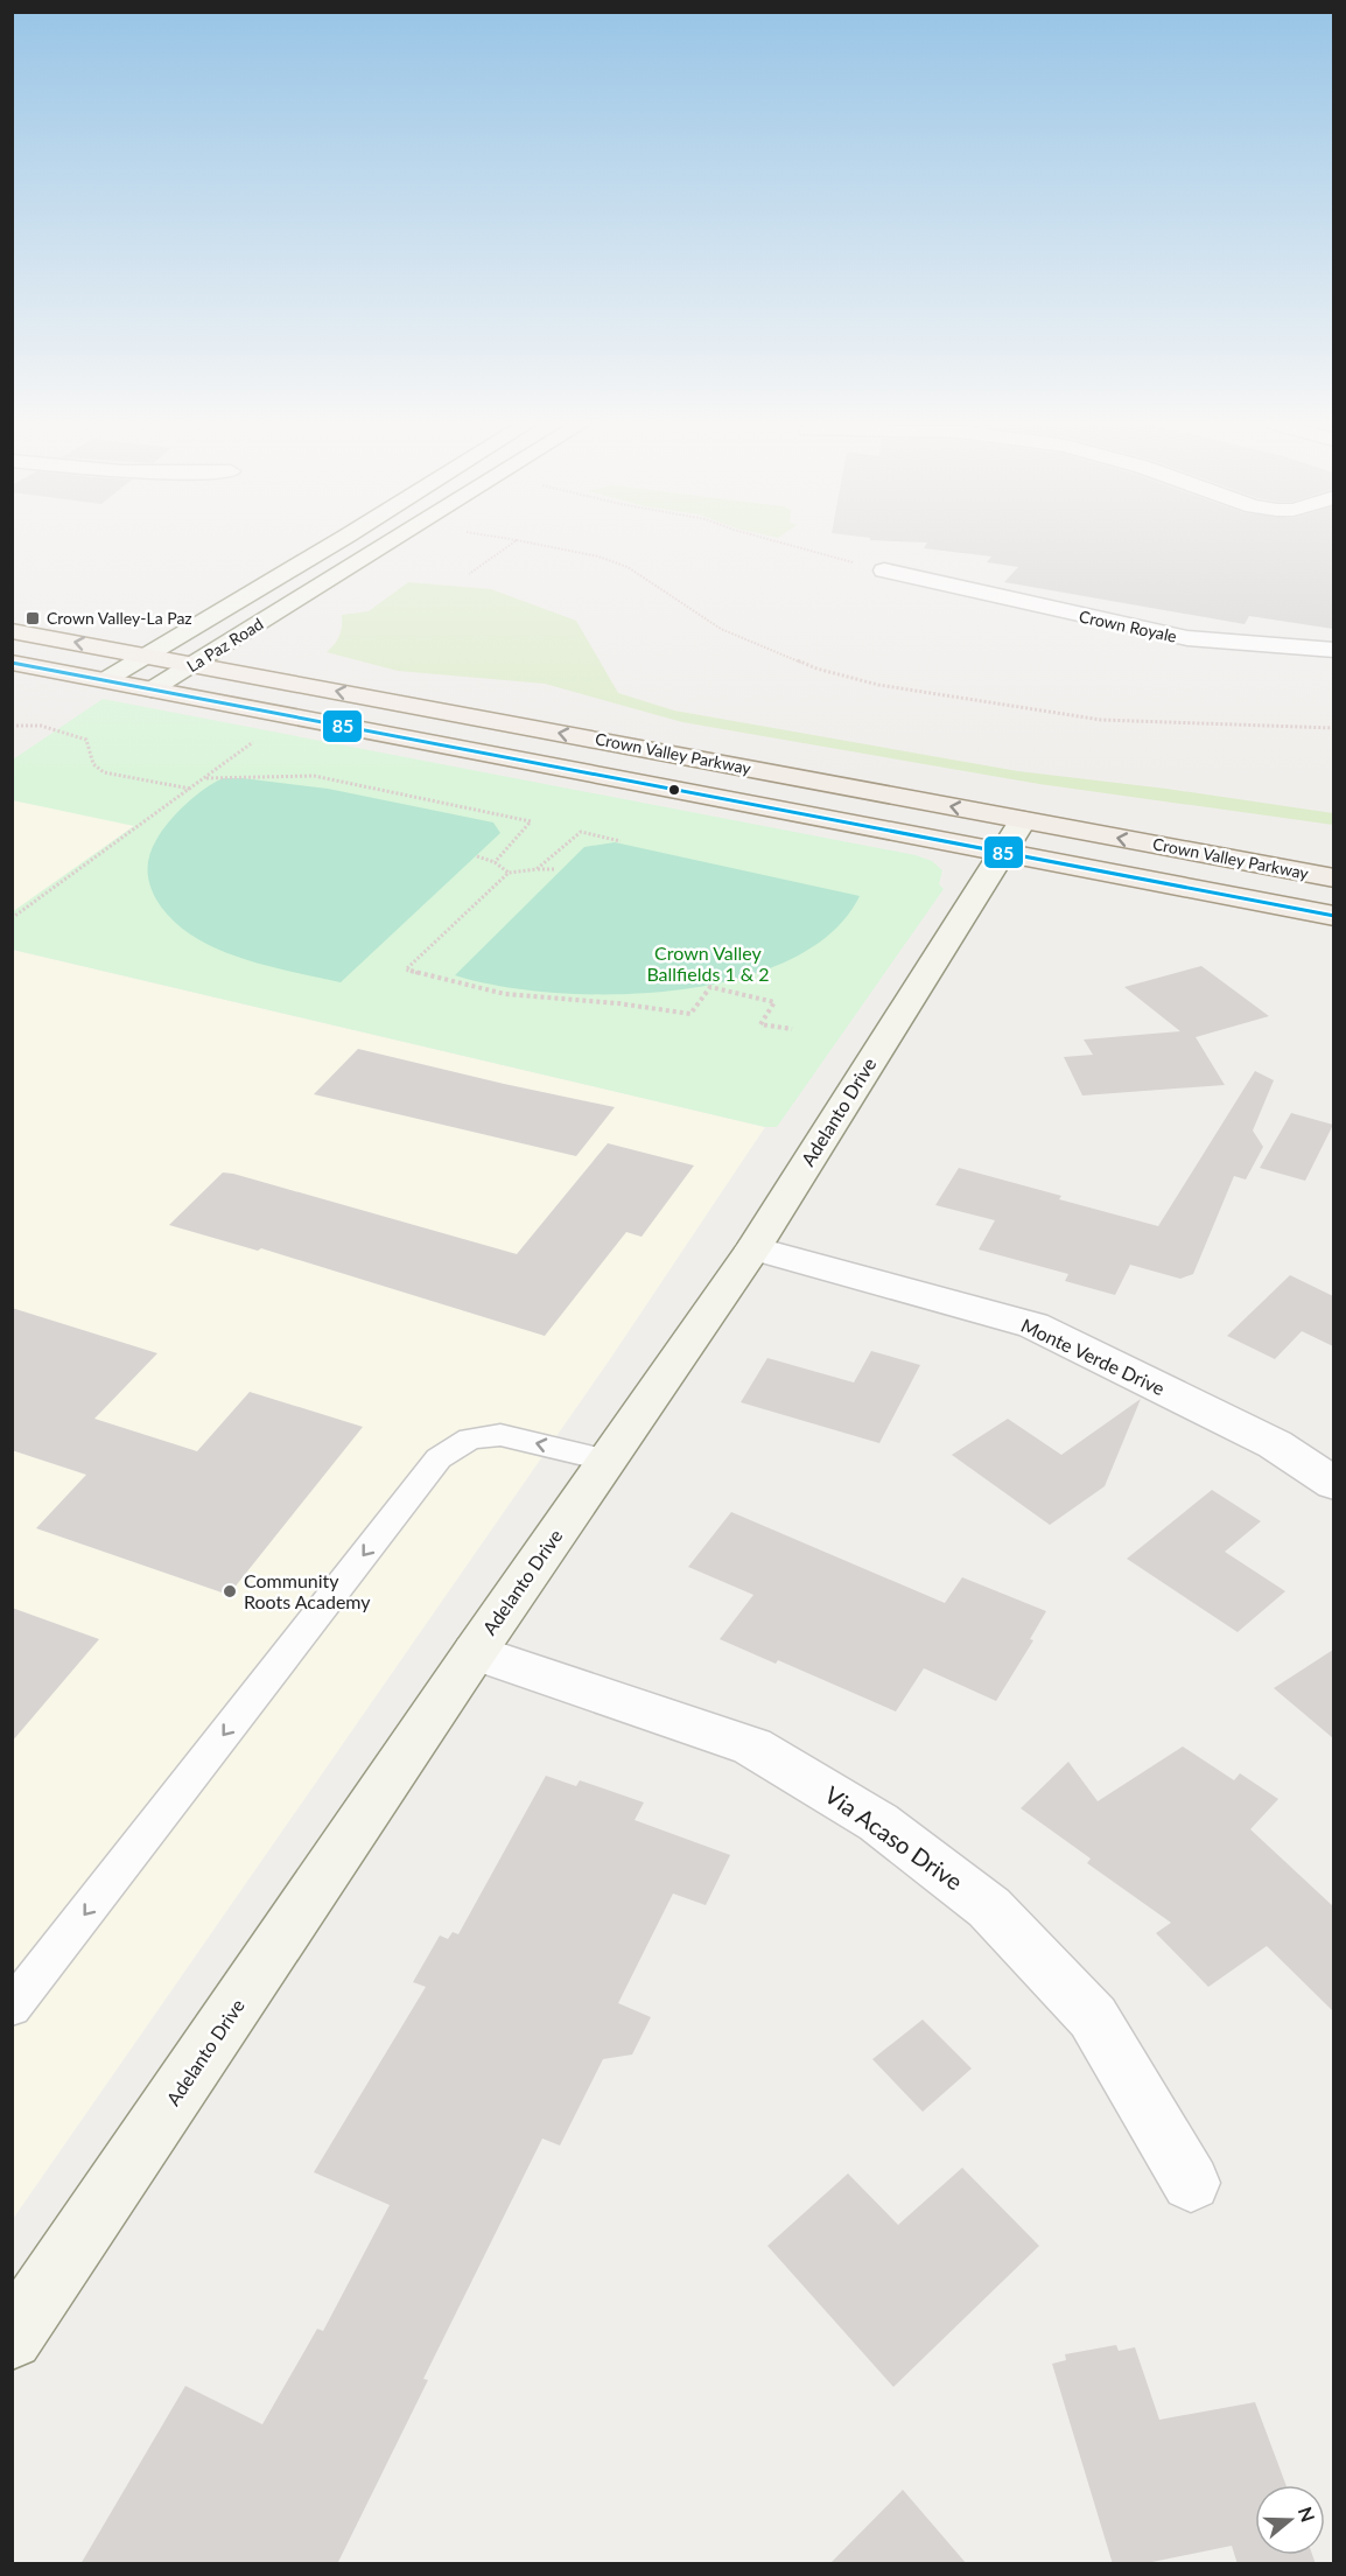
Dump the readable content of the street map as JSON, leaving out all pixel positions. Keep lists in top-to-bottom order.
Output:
{
  "streets": {
    "main road": ["La Paz Road", "Crown Valley Parkway", "Adelanto Drive"],
    "street": ["Crown Royale", "Monte Verde Drive", "Via Acaso Drive"]
  },
  "crossings": [
    ["La Paz Road", "Crown Valley Parkway"],
    ["Crown Valley Parkway", "Adelanto Drive"],
    ["Adelanto Drive", "Monte Verde Drive"],
    ["Adelanto Drive", "Via Acaso Drive"]
  ],
  "parks": ["Crown Valley Ballfields 1 & 2"],
  "places": {
    "transit": ["Crown Valley-La Paz"],
    "other": ["Community Roots Academy"]
  },
  "lines": ["transit line 85"],
  "north": "right"
}
